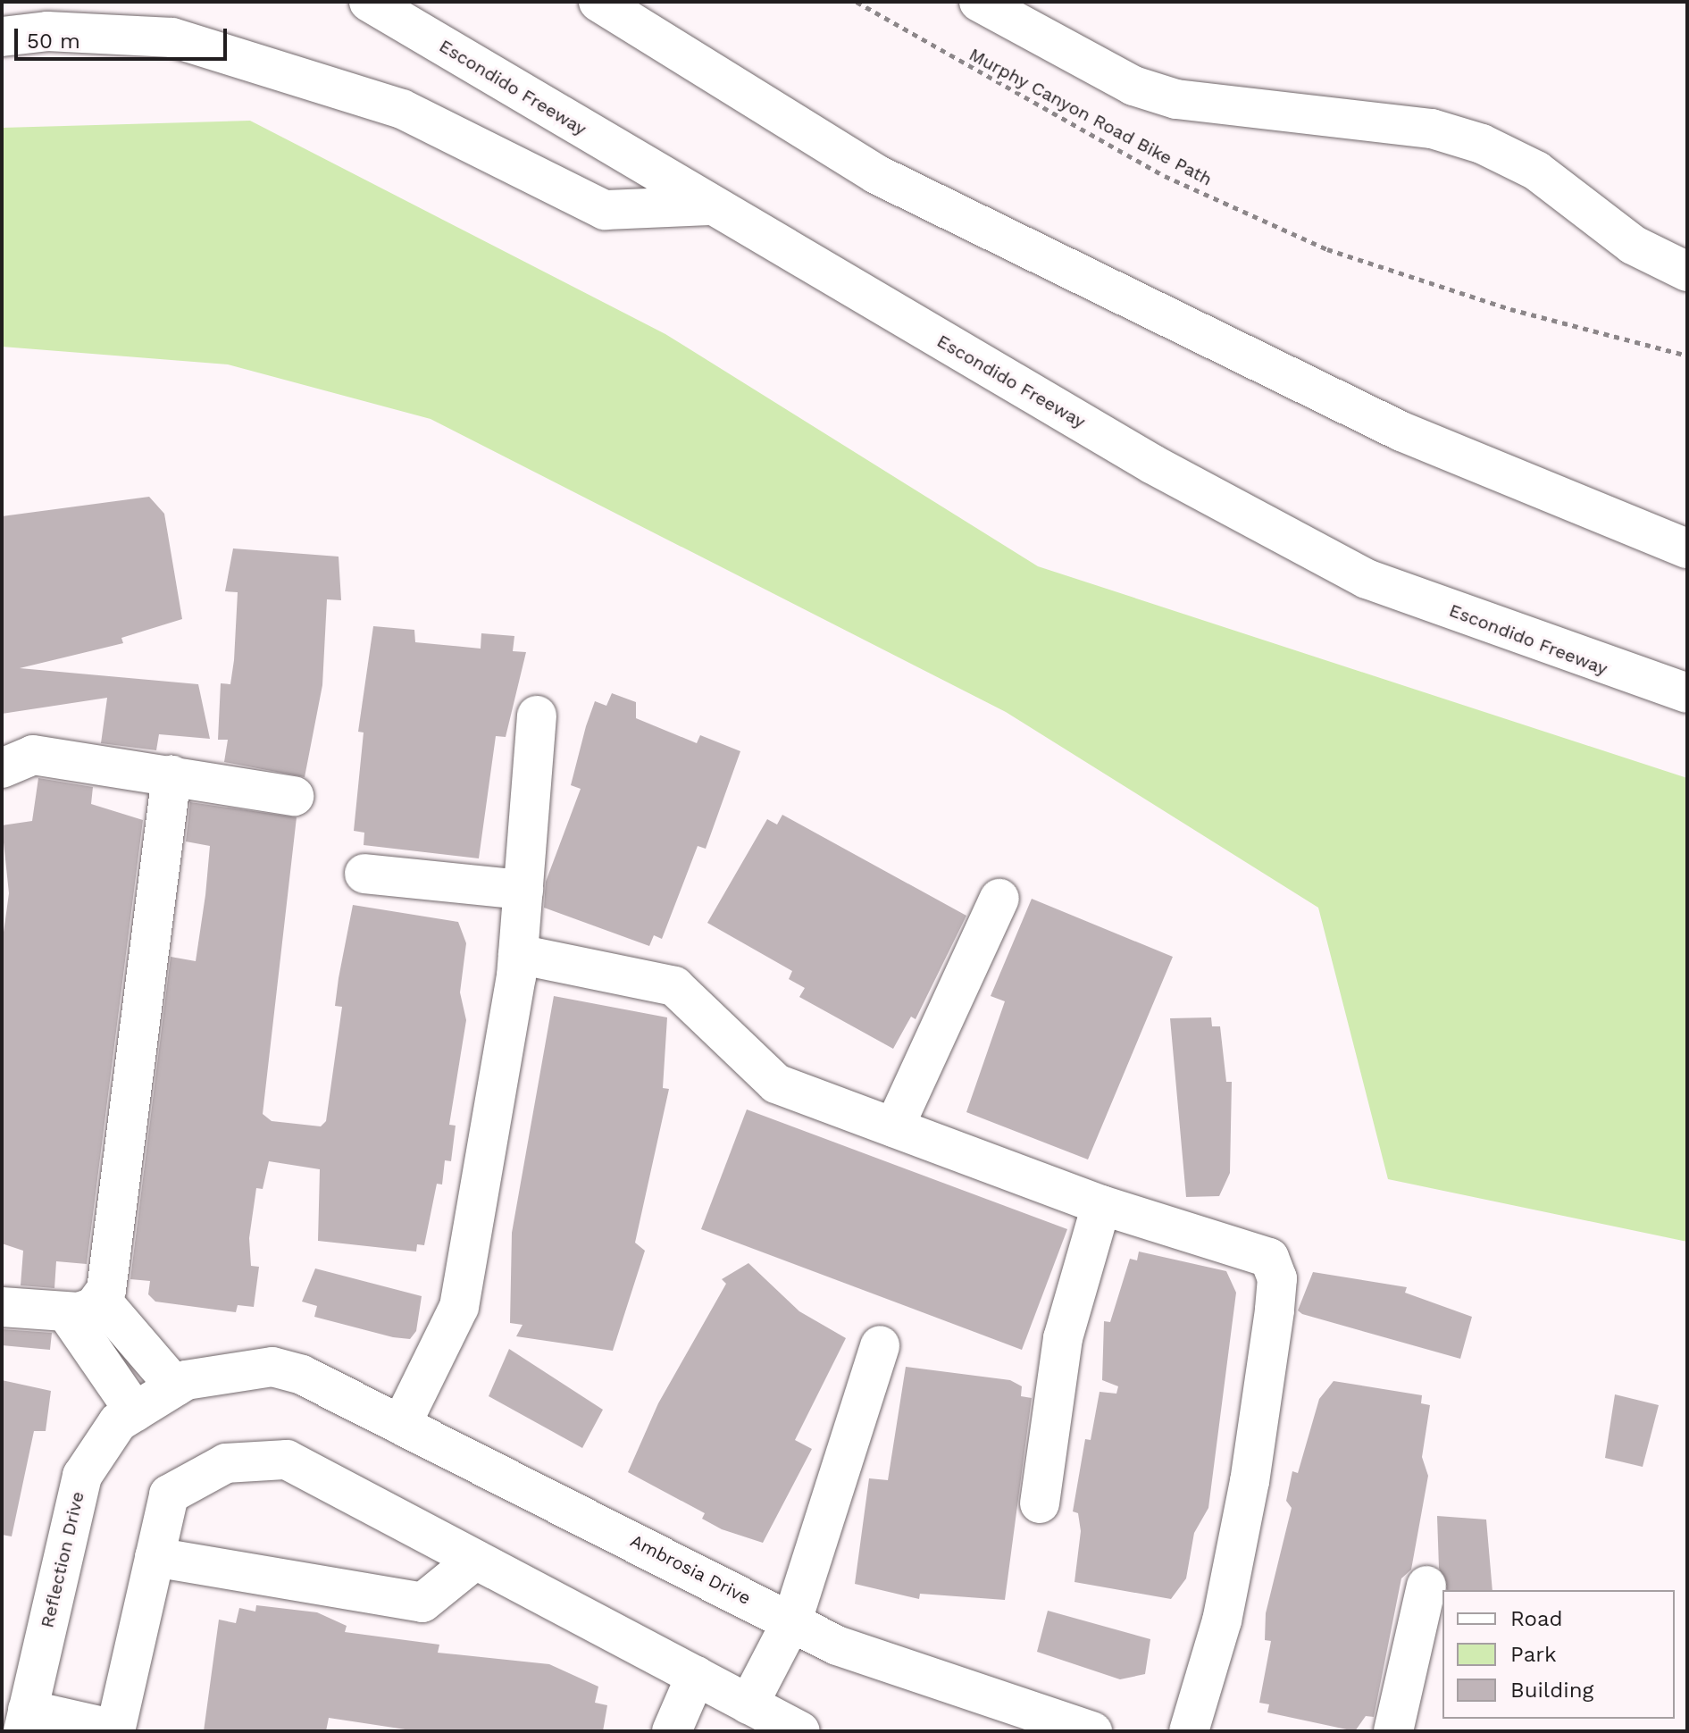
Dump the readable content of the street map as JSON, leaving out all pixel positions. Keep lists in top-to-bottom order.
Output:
{
  "streets": {
    "main road": ["Escondido Freeway", "Reflection Drive", "Ambrosia Drive"],
    "path": ["Murphy Canyon Road Bike Path"]
  },
  "crossings": [
    ["Reflection Drive", "Ambrosia Drive"]
  ],
  "legend": ["Road", "Park", "Building"],
  "scale_bar": "50 m"
}
